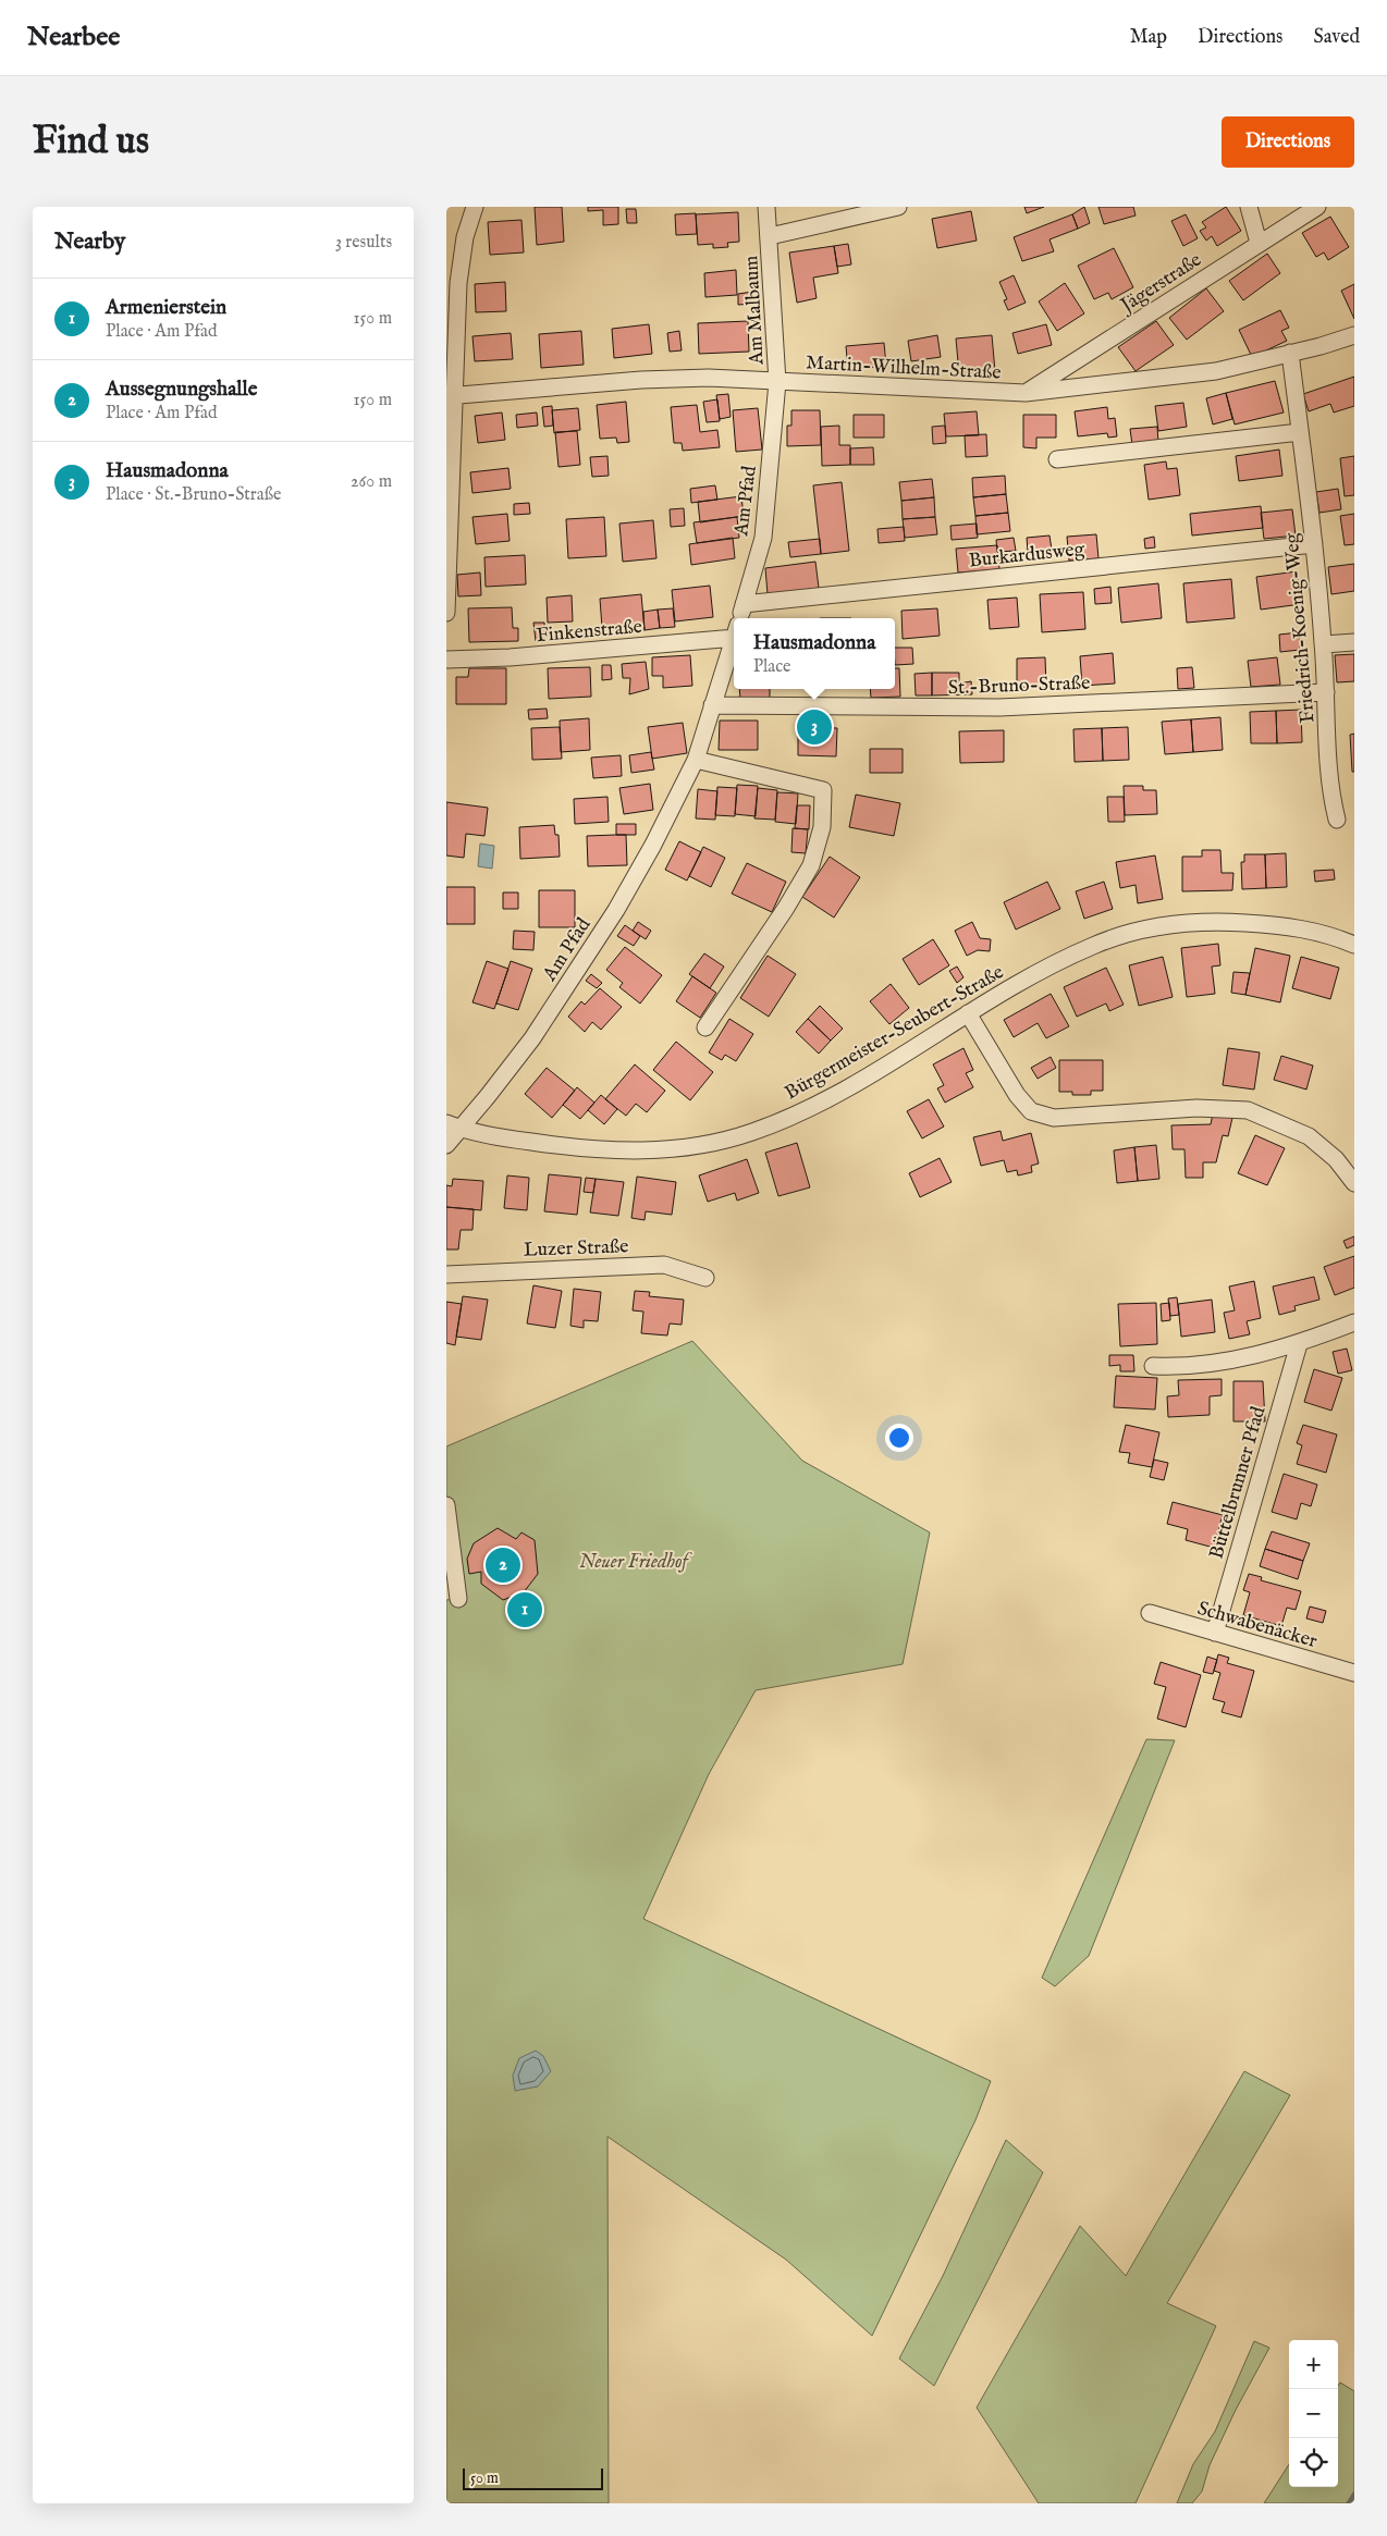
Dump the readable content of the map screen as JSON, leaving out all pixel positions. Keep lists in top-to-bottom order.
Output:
{
  "streets": {
    "street": [
      "Jägerstraße",
      "Am Malbaum",
      "Martin-Wilhelm-Straße",
      "Am Pfad",
      "Burkardusweg",
      "Friedrich-Koenig-Weg",
      "Finkenstraße",
      "St.-Bruno-Straße",
      "Bürgermeister-Seubert-Straße",
      "Luzer Straße",
      "Büttelbrunner Pfad",
      "Schwabenäcker"
    ]
  },
  "crossings": [
    ["Jägerstraße", "Martin-Wilhelm-Straße"],
    ["Am Malbaum", "Martin-Wilhelm-Straße"],
    ["Am Malbaum", "Am Pfad"],
    ["Martin-Wilhelm-Straße", "Am Pfad"],
    ["Martin-Wilhelm-Straße", "Friedrich-Koenig-Weg"],
    ["Am Pfad", "Burkardusweg"],
    ["Am Pfad", "St.-Bruno-Straße"],
    ["Am Pfad", "Bürgermeister-Seubert-Straße"],
    ["Burkardusweg", "Friedrich-Koenig-Weg"],
    ["Friedrich-Koenig-Weg", "St.-Bruno-Straße"],
    ["Büttelbrunner Pfad", "Schwabenäcker"]
  ],
  "parks": ["Neuer Friedhof"],
  "scale_bar": "50 m",
  "page": {
    "header": "Nearbee",
    "nav": ["Map", "Directions", "Saved"],
    "buttons": "Directions",
    "title": "Find us",
    "heading": ["Nearby", "3 results"],
    "list": [
      {
        "mark": "1",
        "name": "Armenierstein",
        "note": "Place · Am Pfad",
        "value": "150 m"
      },
      {
        "mark": "2",
        "name": "Aussegnungshalle",
        "note": "Place · Am Pfad",
        "value": "150 m"
      },
      {
        "mark": "3",
        "name": "Hausmadonna",
        "note": "Place · St.-Bruno-Straße",
        "value": "260 m"
      }
    ],
    "popup": ["Hausmadonna", "Place"],
    "pins": ["3", "2", "1"],
    "map_buttons": ["+", "−"],
    "scale": "50 m"
  }
}
